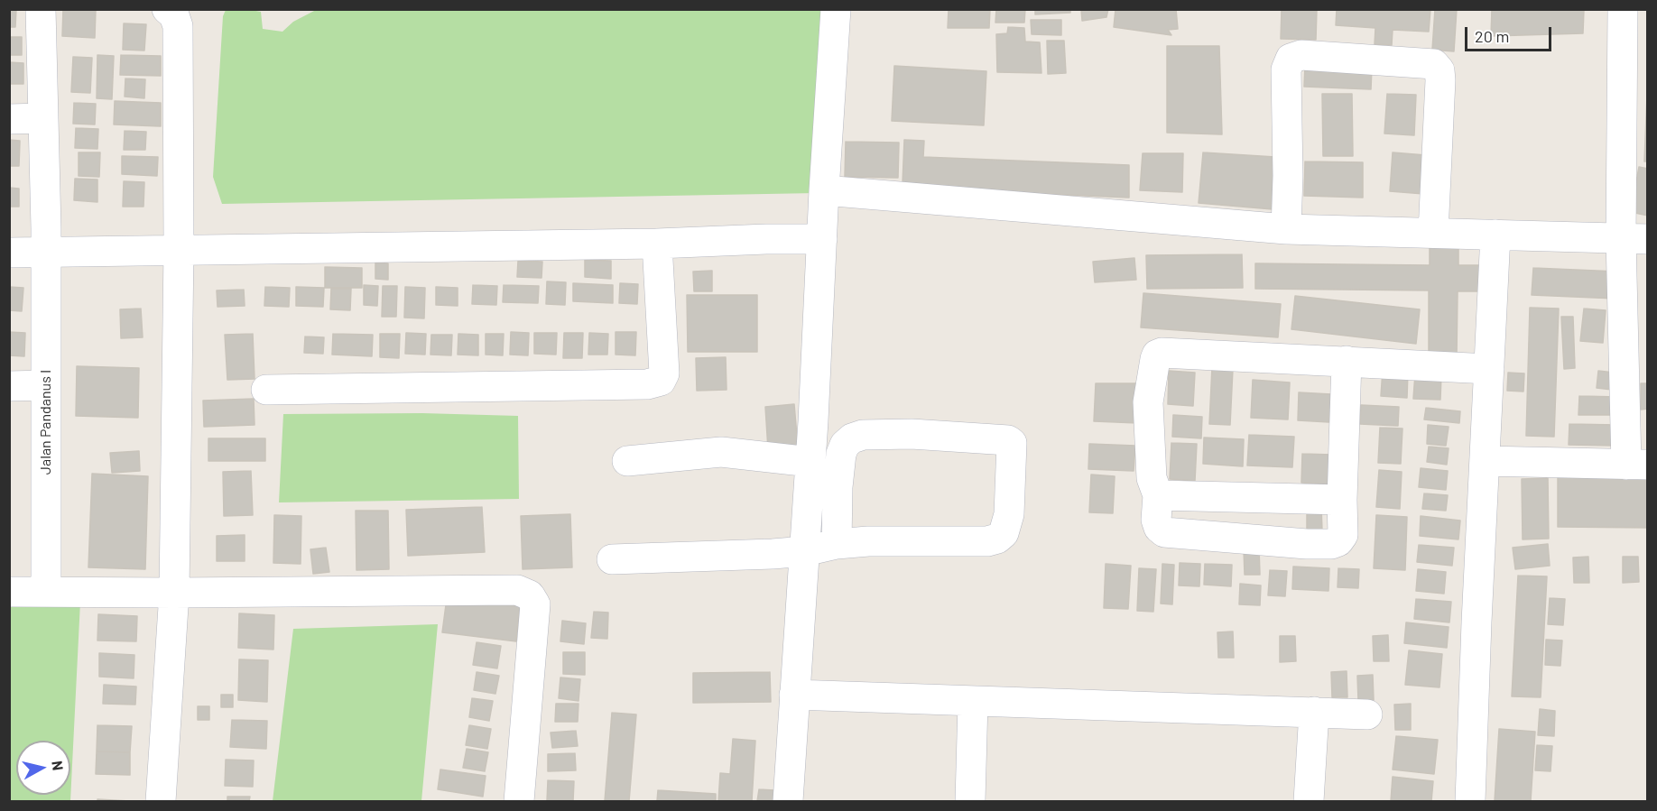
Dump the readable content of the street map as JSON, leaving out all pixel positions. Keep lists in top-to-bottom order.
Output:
{
  "streets": {
    "street": ["Jalan Pandanus I"]
  },
  "scale_bar": "20 m",
  "north": "right"
}
